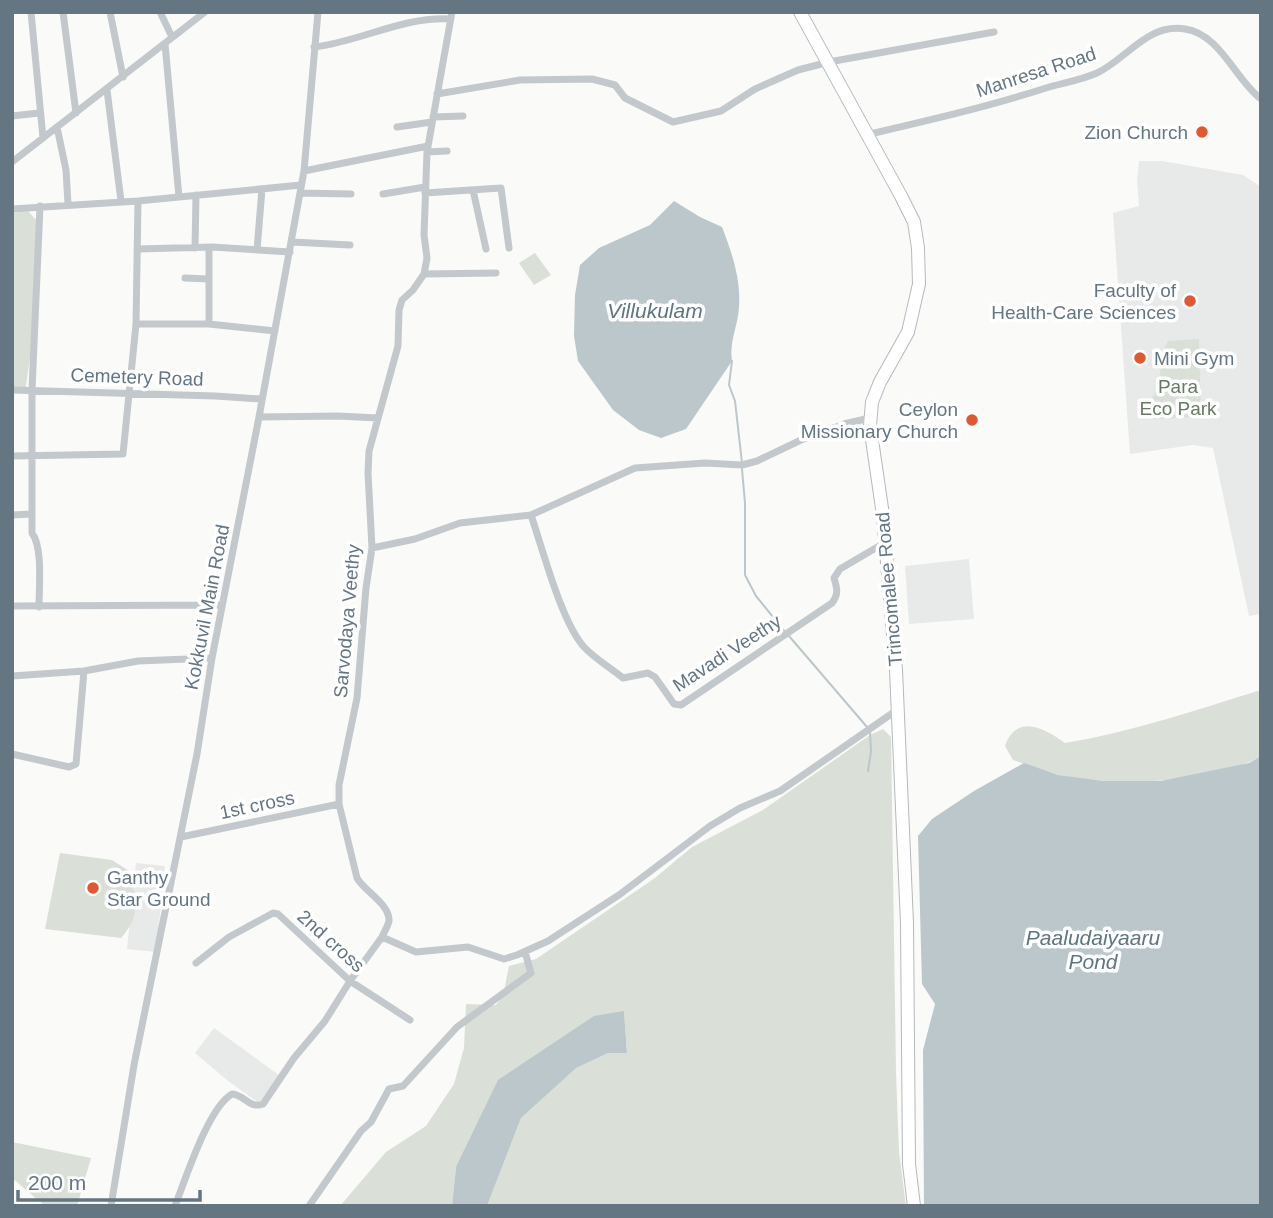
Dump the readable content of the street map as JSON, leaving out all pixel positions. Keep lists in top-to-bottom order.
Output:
{
  "streets": {
    "highway": ["Trincomalee Road"],
    "street": [
      "Manresa Road",
      "Cemetery Road",
      "Kokkuvil Main Road",
      "Sarvodaya Veethy",
      "Mavadi Veethy",
      "1st cross",
      "2nd cross"
    ]
  },
  "crossings": [
    ["Manresa Road", "Trincomalee Road"],
    ["Cemetery Road", "Kokkuvil Main Road"],
    ["Trincomalee Road", "Mavadi Veethy"],
    ["Kokkuvil Main Road", "1st cross"],
    ["Sarvodaya Veethy", "1st cross"]
  ],
  "water": ["Villukulam", "Paaludaiyaaru Pond"],
  "parks": ["Para Eco Park"],
  "places": [
    "Zion Church",
    "Faculty of Health-Care Sciences",
    "Mini Gym",
    "Ceylon Missionary Church",
    "Ganthy Star Ground"
  ],
  "scale_bar": "200 m"
}
